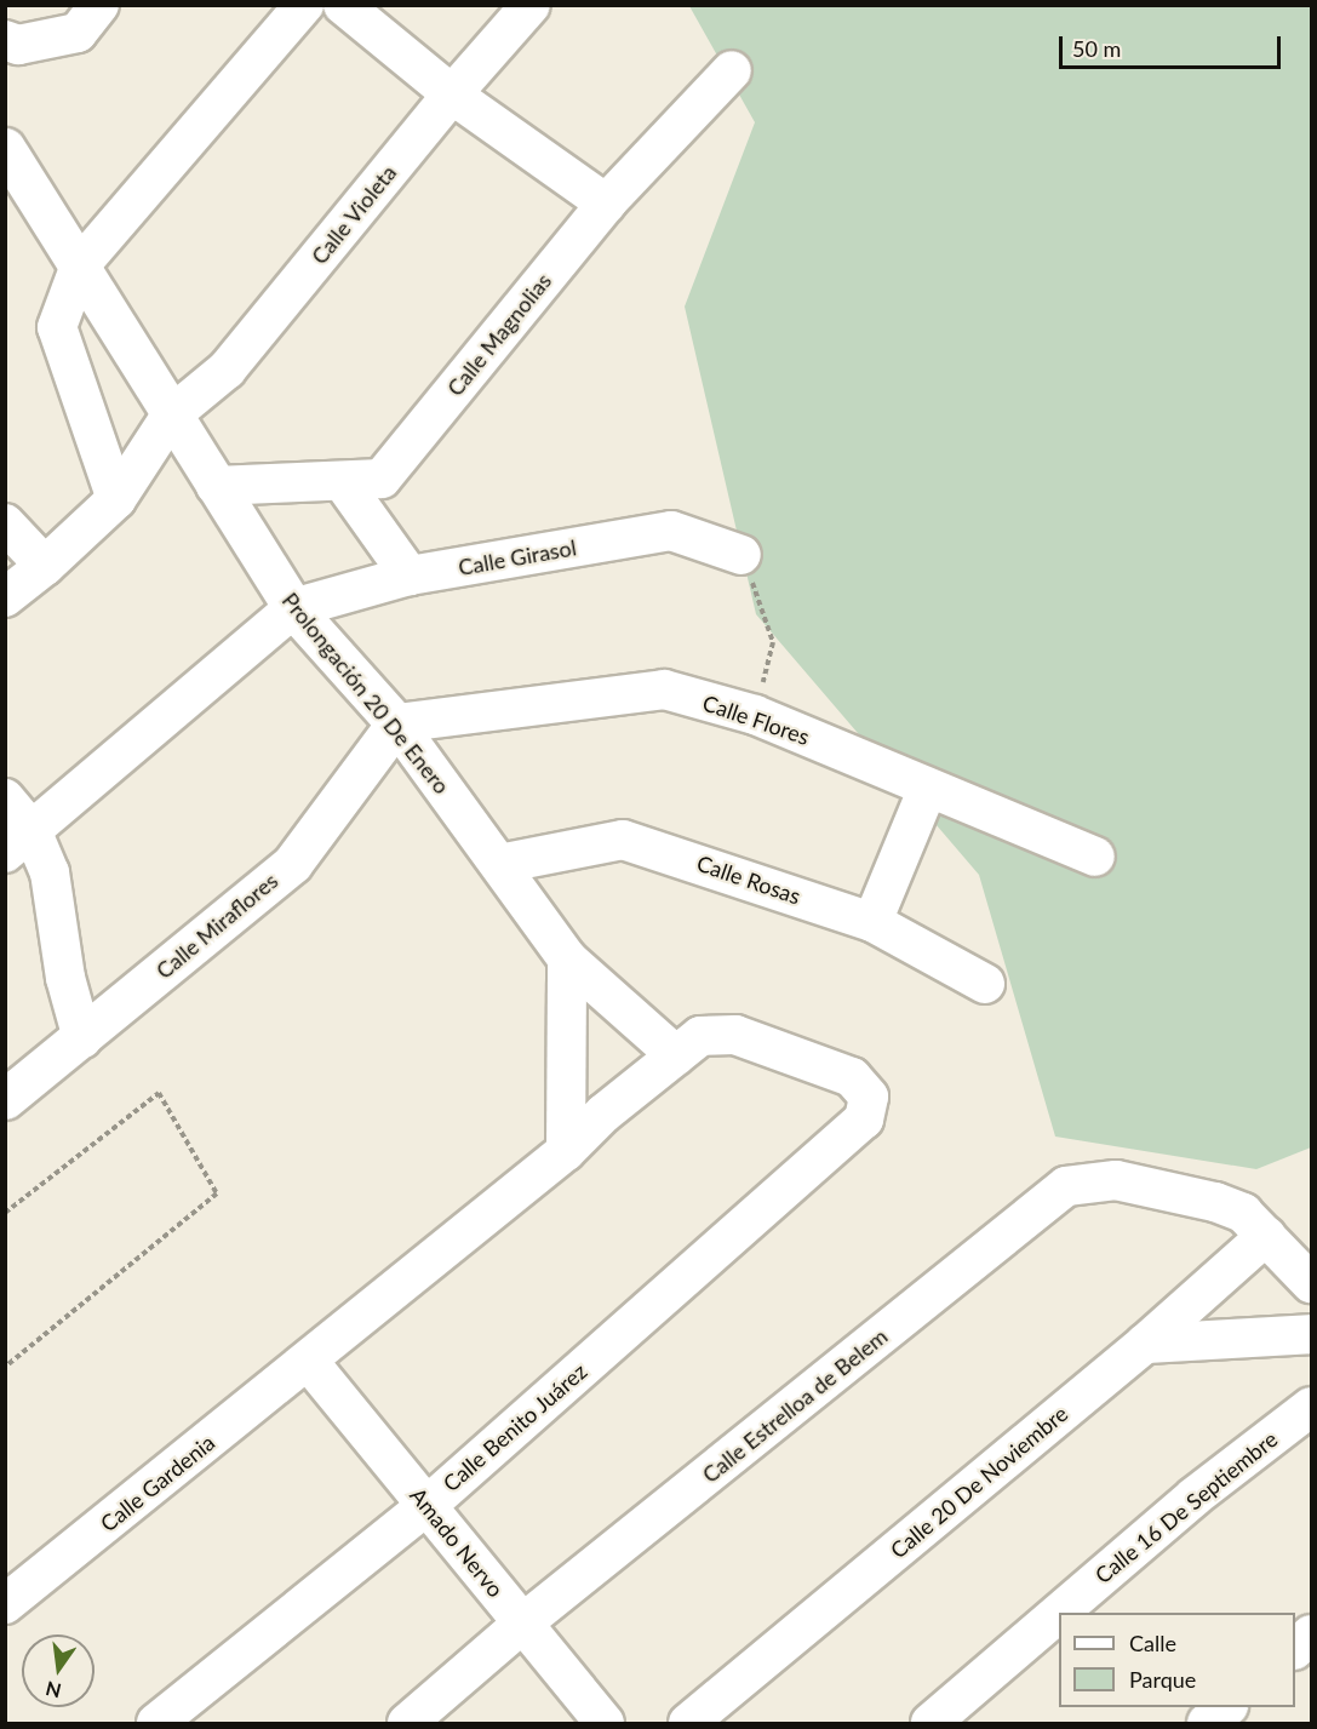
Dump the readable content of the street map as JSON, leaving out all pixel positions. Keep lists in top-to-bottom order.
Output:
{
  "streets": {
    "main road": ["Prolongación 20 De Enero", "Calle Miraflores"],
    "street": [
      "Calle Violeta",
      "Calle Magnolias",
      "Calle Girasol",
      "Calle Flores",
      "Calle Rosas",
      "Calle Estrelloa de Belem",
      "Calle Benito Juárez",
      "Calle 20 De Noviembre",
      "Calle Gardenia",
      "Calle 16 De Septiembre",
      "Amado Nervo"
    ]
  },
  "crossings": [
    ["Calle Violeta", "Prolongación 20 De Enero"],
    ["Calle Magnolias", "Prolongación 20 De Enero"],
    ["Calle Girasol", "Prolongación 20 De Enero"],
    ["Prolongación 20 De Enero", "Calle Flores"],
    ["Prolongación 20 De Enero", "Calle Rosas"],
    ["Prolongación 20 De Enero", "Calle Miraflores"],
    ["Prolongación 20 De Enero", "Calle Gardenia"],
    ["Calle Flores", "Calle Miraflores"],
    ["Calle Estrelloa de Belem", "Calle 20 De Noviembre"],
    ["Calle Estrelloa de Belem", "Amado Nervo"],
    ["Calle Benito Juárez", "Calle Gardenia"],
    ["Calle Benito Juárez", "Amado Nervo"],
    ["Calle Gardenia", "Amado Nervo"]
  ],
  "legend": ["Calle", "Parque"],
  "scale_bar": "50 m",
  "north": "bottom"
}
